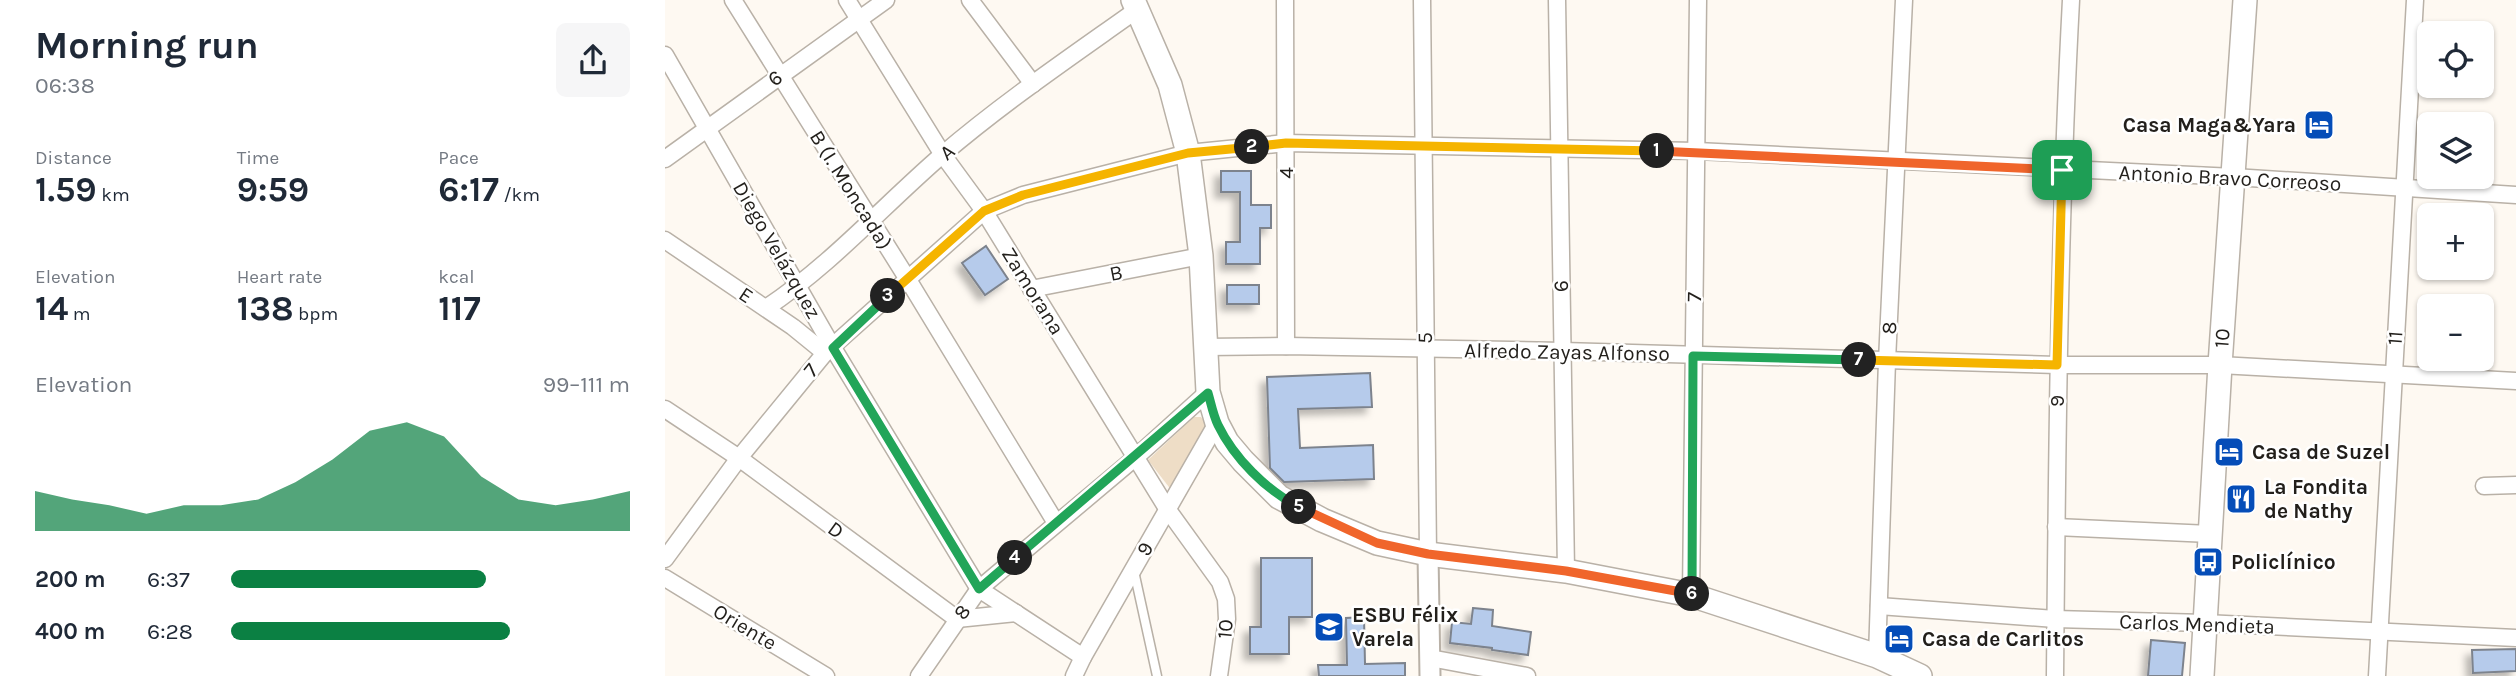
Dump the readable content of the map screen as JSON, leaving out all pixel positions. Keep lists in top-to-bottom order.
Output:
{
  "streets": {
    "main road": ["10"],
    "street": [
      "6",
      "A",
      "4",
      "Antonio Bravo Correoso",
      "B (I. Moncada)",
      "Diego Velázquez",
      "B",
      "Zamorana",
      "E",
      "7",
      "8",
      "5",
      "11",
      "Alfredo Zayas Alfonso",
      "9",
      "D",
      "Carlos Mendieta",
      "Oriente"
    ]
  },
  "crossings": [
    ["6", "Antonio Bravo Correoso"],
    ["6", "B (I. Moncada)"],
    ["6", "Diego Velázquez"],
    ["6", "Zamorana"],
    ["6", "Alfredo Zayas Alfonso"],
    ["A", "B (I. Moncada)"],
    ["A", "Diego Velázquez"],
    ["A", "Zamorana"],
    ["A", "E"],
    ["4", "Antonio Bravo Correoso"],
    ["4", "Alfredo Zayas Alfonso"],
    ["Antonio Bravo Correoso", "7"],
    ["Antonio Bravo Correoso", "8"],
    ["Antonio Bravo Correoso", "5"],
    ["Antonio Bravo Correoso", "10"],
    ["Antonio Bravo Correoso", "11"],
    ["Antonio Bravo Correoso", "9"],
    ["B (I. Moncada)", "7"],
    ["B (I. Moncada)", "8"],
    ["Diego Velázquez", "E"],
    ["Diego Velázquez", "7"],
    ["Diego Velázquez", "8"],
    ["Diego Velázquez", "9"],
    ["B", "Zamorana"],
    ["Zamorana", "7"],
    ["Zamorana", "8"],
    ["Zamorana", "10"],
    ["Zamorana", "9"],
    ["E", "7"],
    ["7", "Alfredo Zayas Alfonso"],
    ["7", "D"],
    ["8", "Alfredo Zayas Alfonso"],
    ["8", "D"],
    ["8", "Carlos Mendieta"],
    ["5", "Alfredo Zayas Alfonso"],
    ["10", "Alfredo Zayas Alfonso"],
    ["10", "Carlos Mendieta"],
    ["11", "Alfredo Zayas Alfonso"],
    ["11", "Carlos Mendieta"],
    ["Alfredo Zayas Alfonso", "9"],
    ["9", "Carlos Mendieta"]
  ],
  "places": {
    "hotel": ["Casa Maga&Yara", "Casa de Suzel", "Casa de Carlitos"],
    "restaurant": ["La Fondita de Nathy"],
    "bus stop": ["Policlínico"],
    "school or university": ["ESBU Félix Varela"]
  },
  "page": {
    "heading": ["Morning run", "06:38"],
    "map_buttons": ["+", "−"],
    "stats": [
      ["Distance", "1.59 km"],
      ["Time", "9:59"],
      ["Pace", "6:17 /km"],
      ["Elevation", "14 m"],
      ["Heart rate", "138 bpm"],
      ["kcal", "117"]
    ],
    "pins": [
      "2",
      "1",
      "3",
      "7",
      "5",
      "4",
      "6"
    ],
    "chart": ["Elevation", "99–111 m"],
    "list": [
      {
        "name": "200 m",
        "note": "6:37"
      },
      {
        "name": "400 m",
        "note": "6:28"
      }
    ]
  }
}
